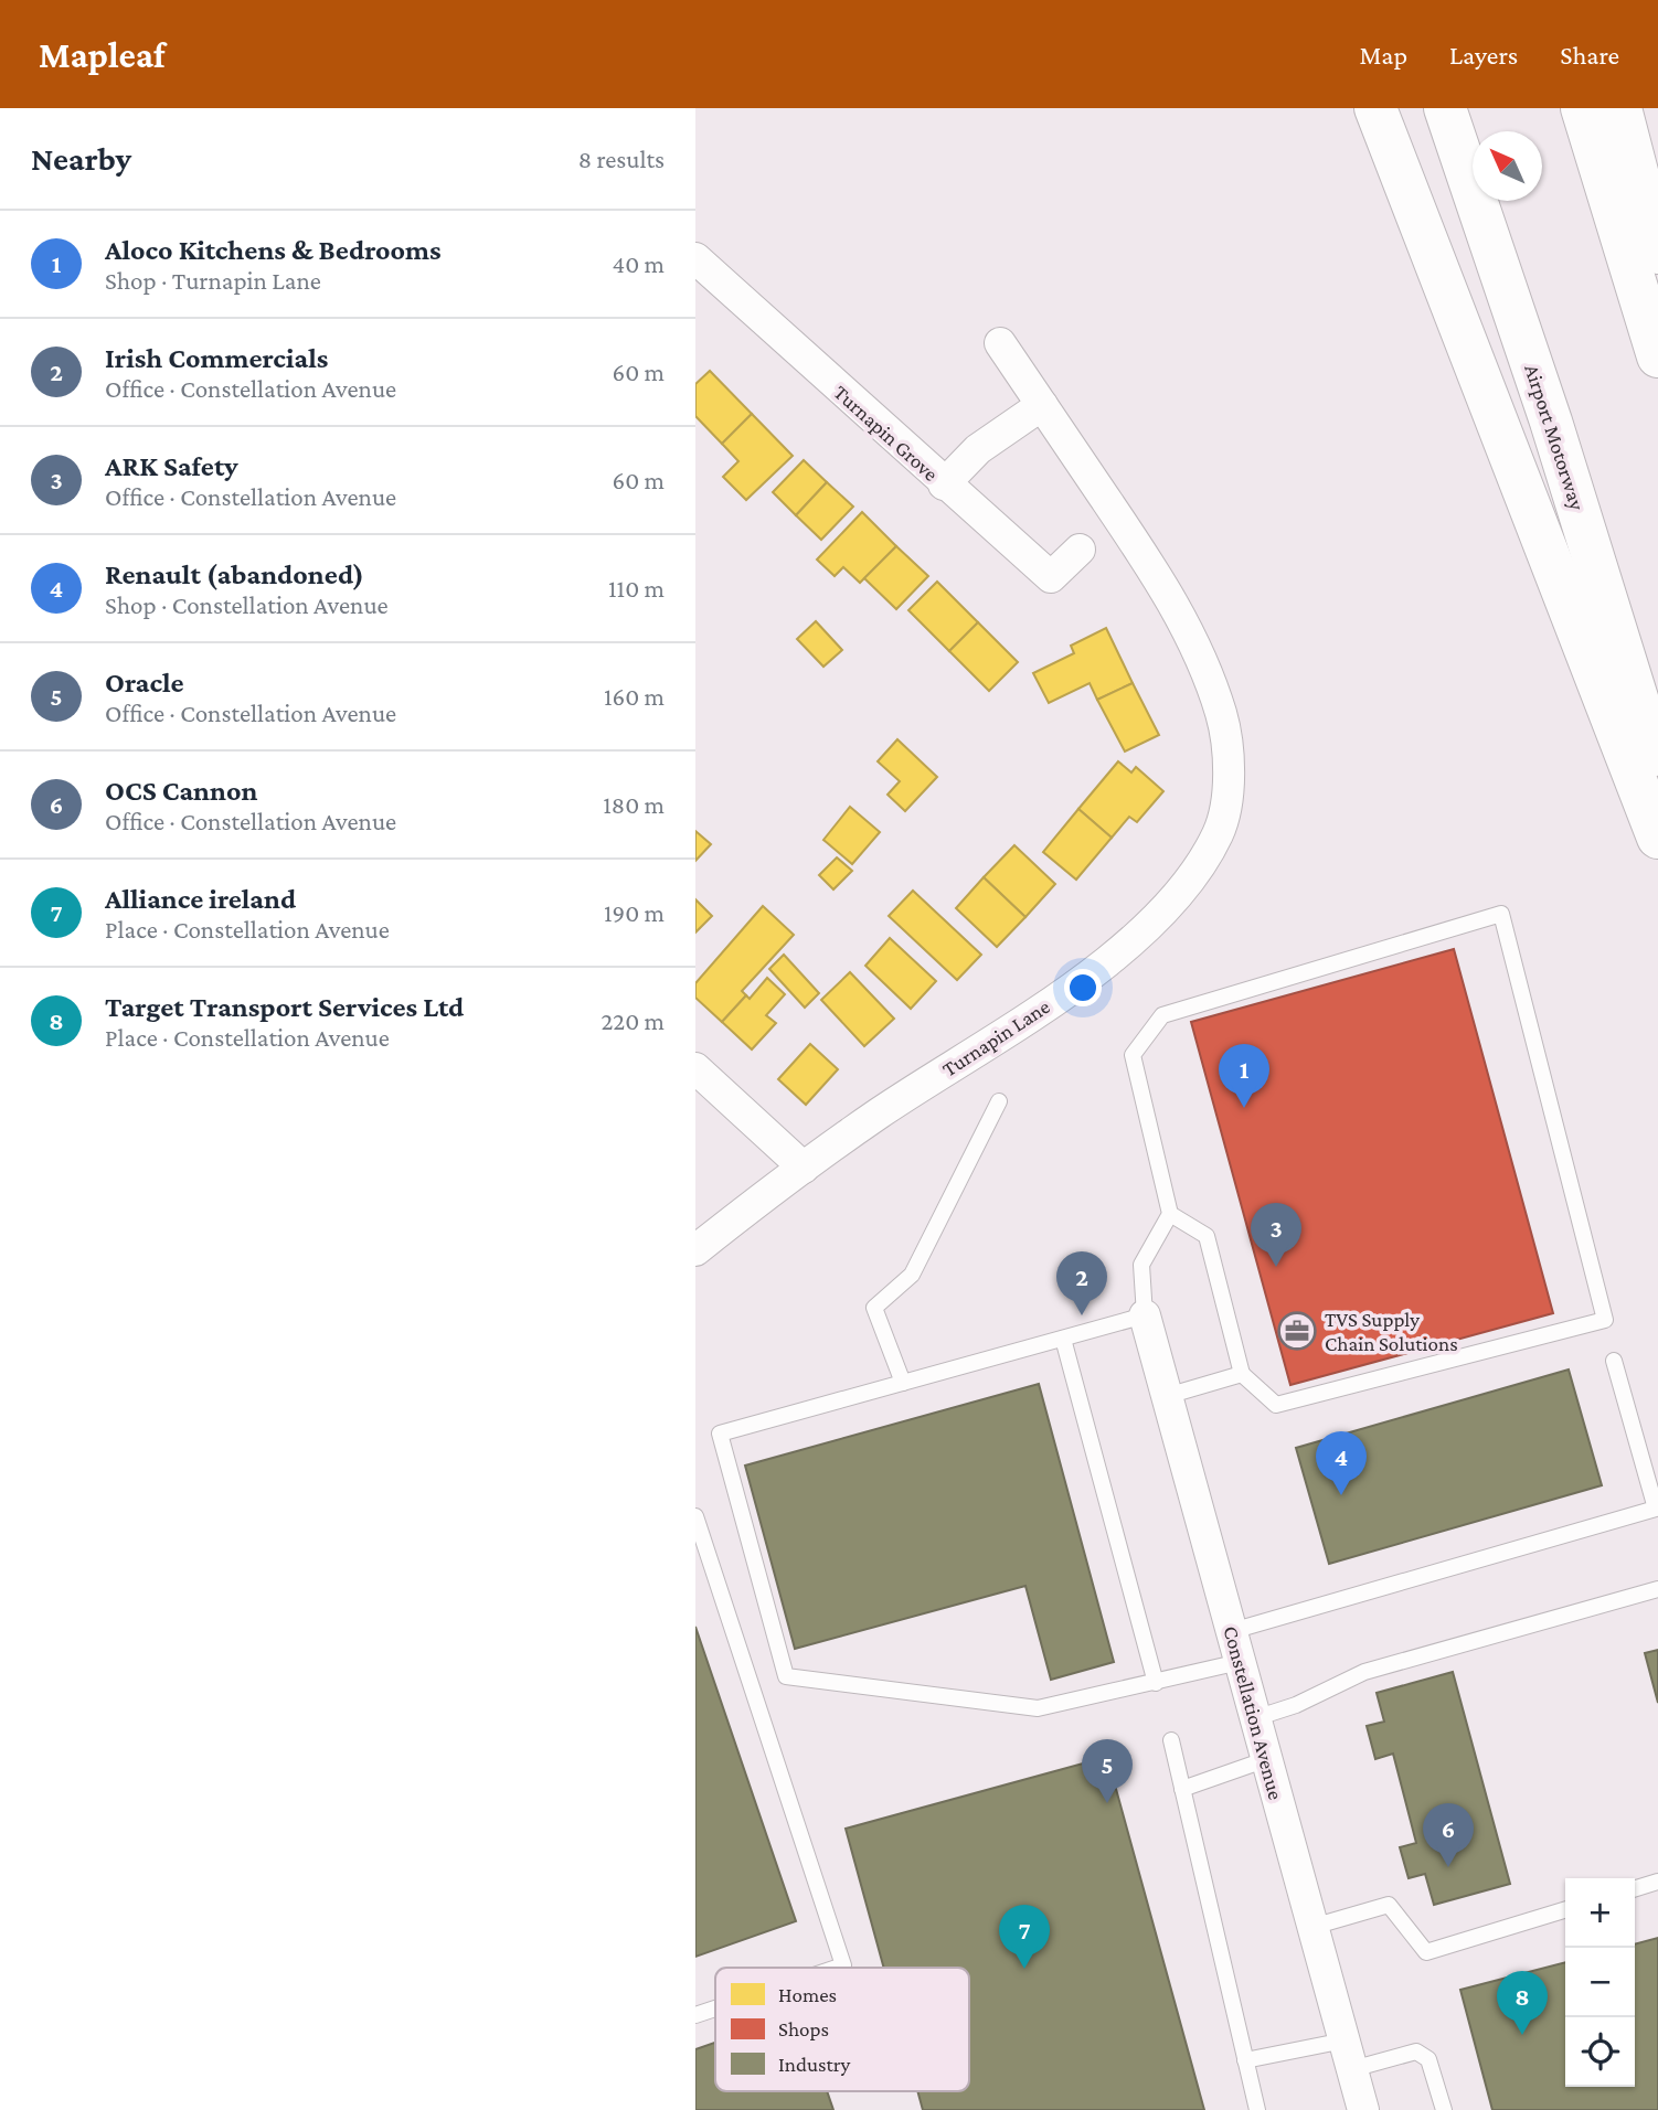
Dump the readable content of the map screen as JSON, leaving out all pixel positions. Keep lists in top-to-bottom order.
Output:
{
  "streets": {
    "highway": ["Airport Motorway"],
    "street": ["Turnapin Grove", "Turnapin Lane", "Constellation Avenue"]
  },
  "places": {
    "office": ["TVS Supply Chain Solutions"]
  },
  "legend": ["Homes", "Shops", "Industry"],
  "north": "top left",
  "page": {
    "header": "Mapleaf",
    "nav": ["Map", "Layers", "Share"],
    "heading": ["Nearby", "8 results"],
    "list": [
      {
        "mark": "1",
        "name": "Aloco Kitchens & Bedrooms",
        "note": "Shop · Turnapin Lane",
        "value": "40 m"
      },
      {
        "mark": "2",
        "name": "Irish Commercials",
        "note": "Office · Constellation Avenue",
        "value": "60 m"
      },
      {
        "mark": "3",
        "name": "ARK Safety",
        "note": "Office · Constellation Avenue",
        "value": "60 m"
      },
      {
        "mark": "4",
        "name": "Renault (abandoned)",
        "note": "Shop · Constellation Avenue",
        "value": "110 m"
      },
      {
        "mark": "5",
        "name": "Oracle",
        "note": "Office · Constellation Avenue",
        "value": "160 m"
      },
      {
        "mark": "6",
        "name": "OCS Cannon",
        "note": "Office · Constellation Avenue",
        "value": "180 m"
      },
      {
        "mark": "7",
        "name": "Alliance ireland",
        "note": "Place · Constellation Avenue",
        "value": "190 m"
      },
      {
        "mark": "8",
        "name": "Target Transport Services Ltd",
        "note": "Place · Constellation Avenue",
        "value": "220 m"
      }
    ],
    "pins": [
      "1",
      "3",
      "2",
      "4",
      "5",
      "6",
      "7",
      "8"
    ],
    "map_buttons": ["+", "−"]
  }
}
